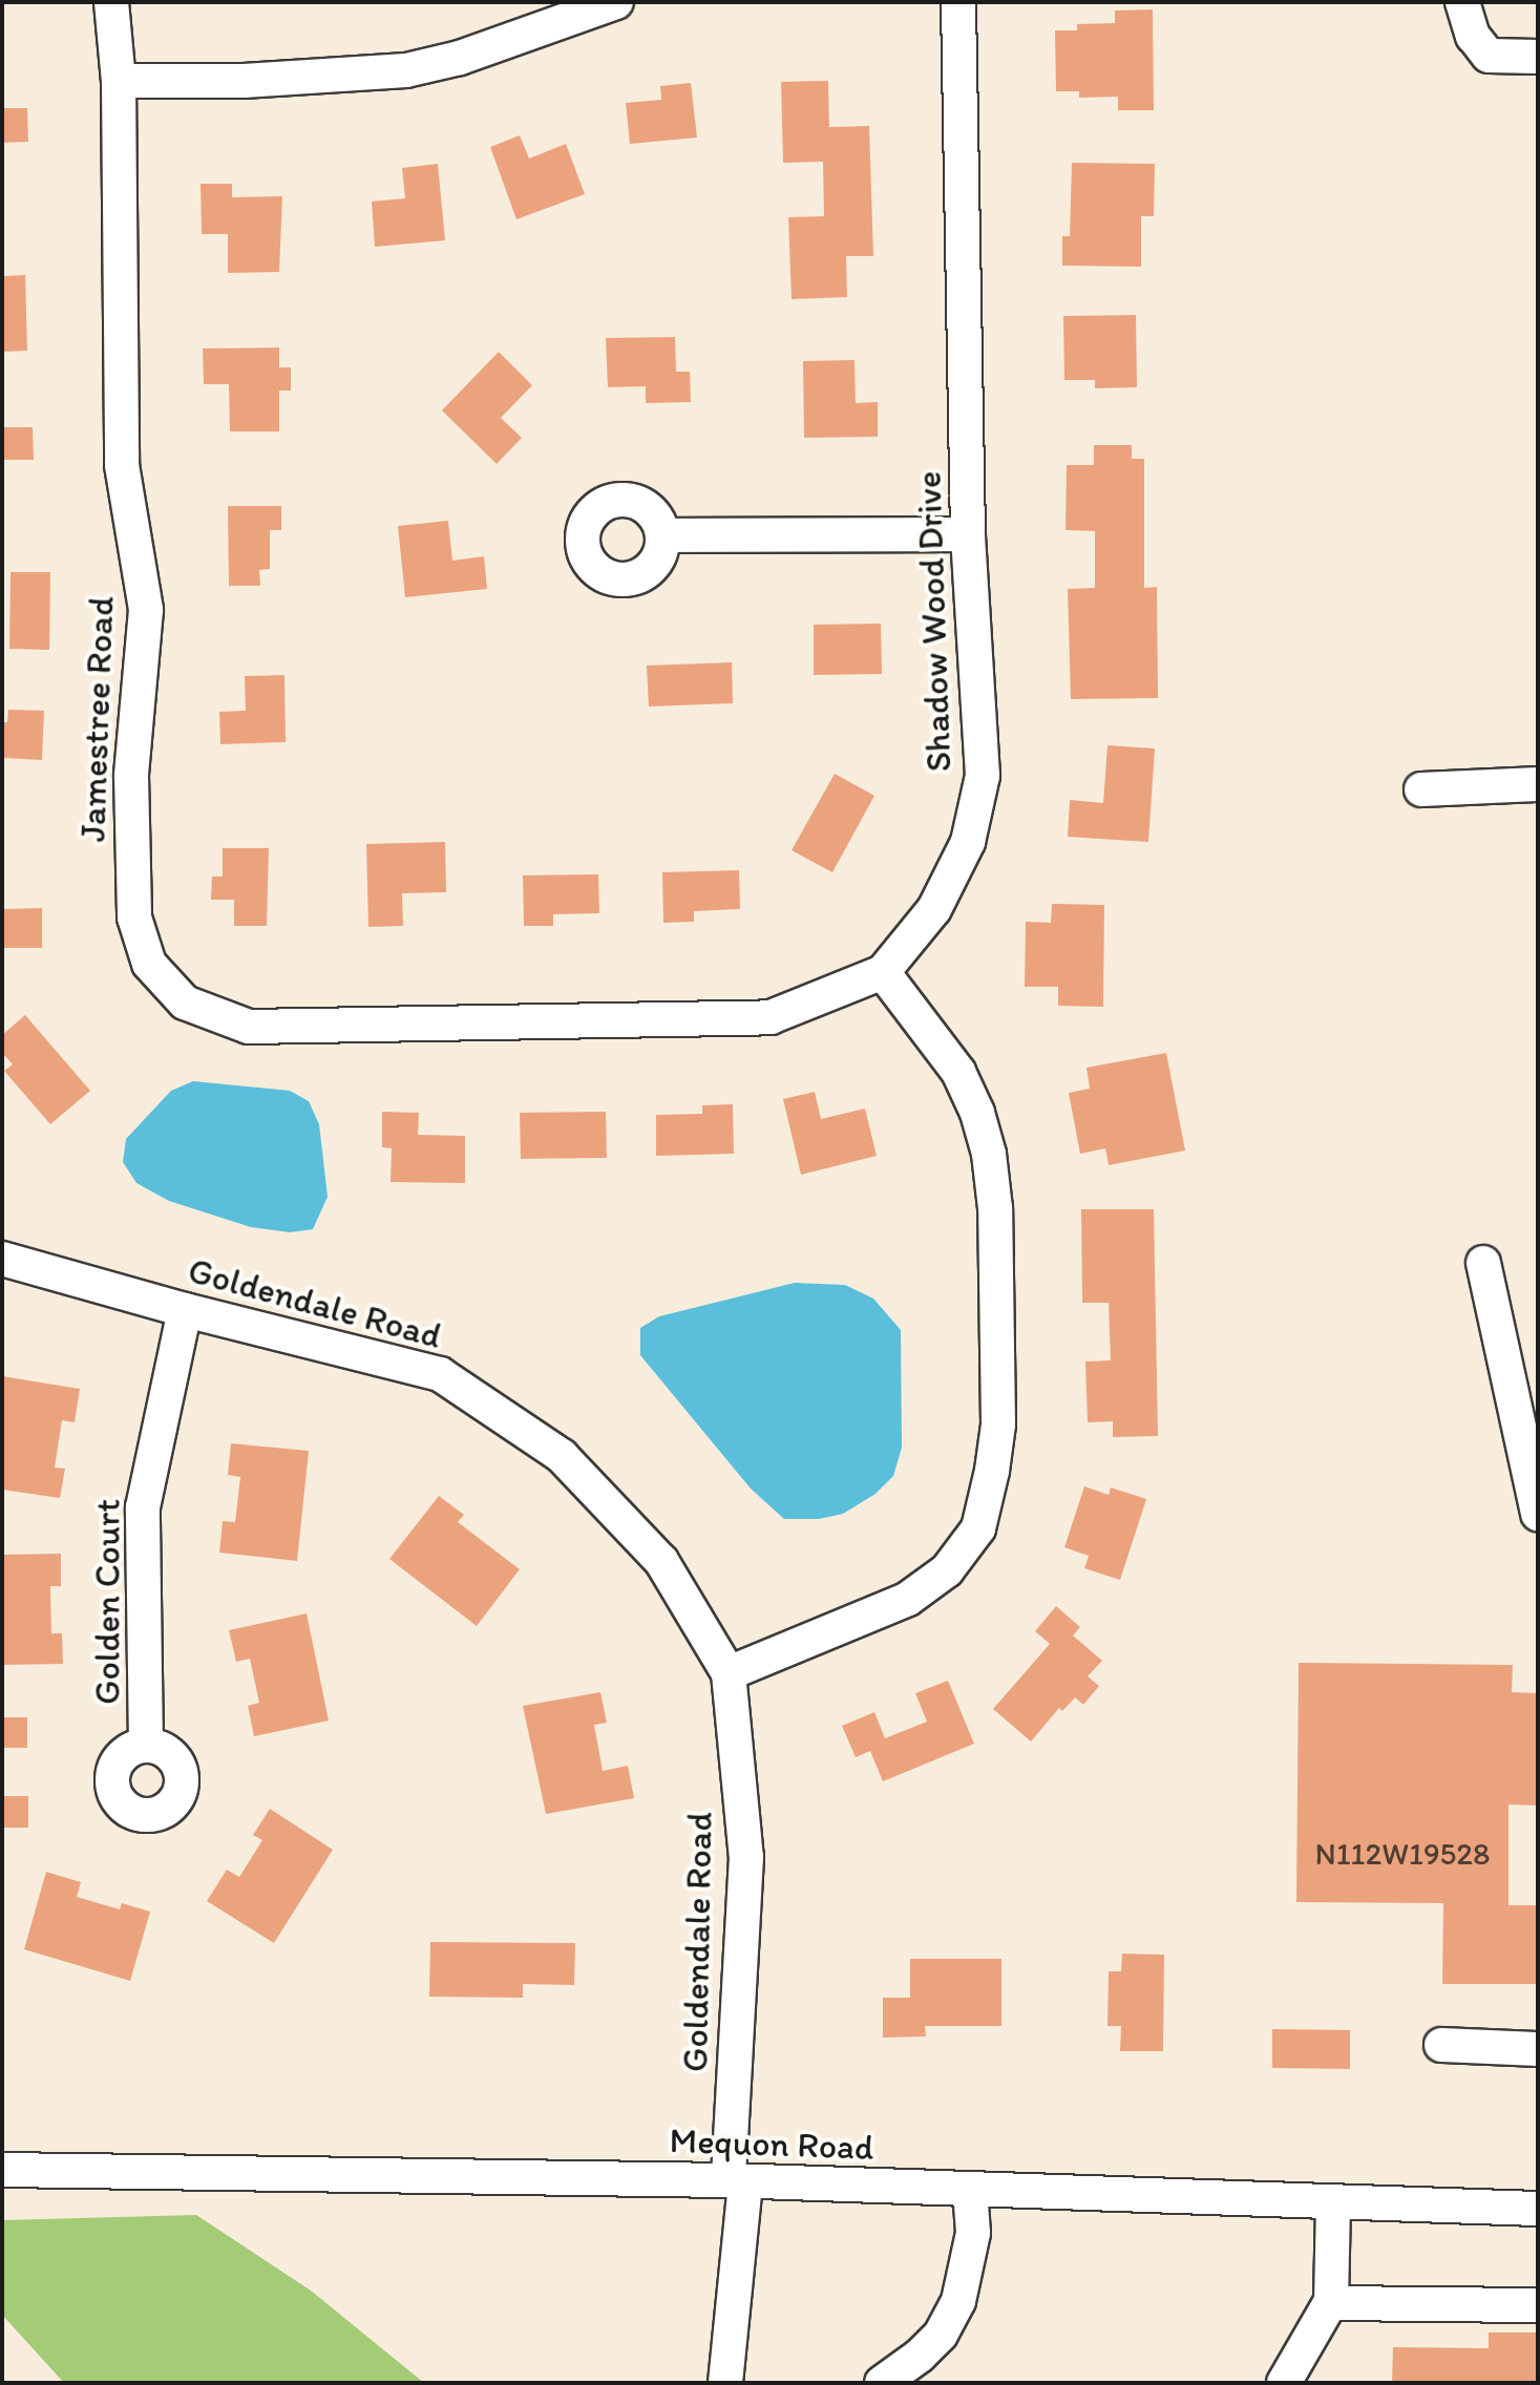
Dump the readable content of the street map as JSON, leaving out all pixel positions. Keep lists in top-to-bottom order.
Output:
{
  "streets": {
    "street": [
      "Shadow Wood Drive",
      "Jamestree Road",
      "Goldendale Road",
      "Golden Court",
      "Mequon Road"
    ]
  },
  "crossings": [
    ["Shadow Wood Drive", "Jamestree Road"],
    ["Goldendale Road", "Golden Court"],
    ["Goldendale Road", "Mequon Road"]
  ],
  "house_numbers": ["N112W19528"]
}
